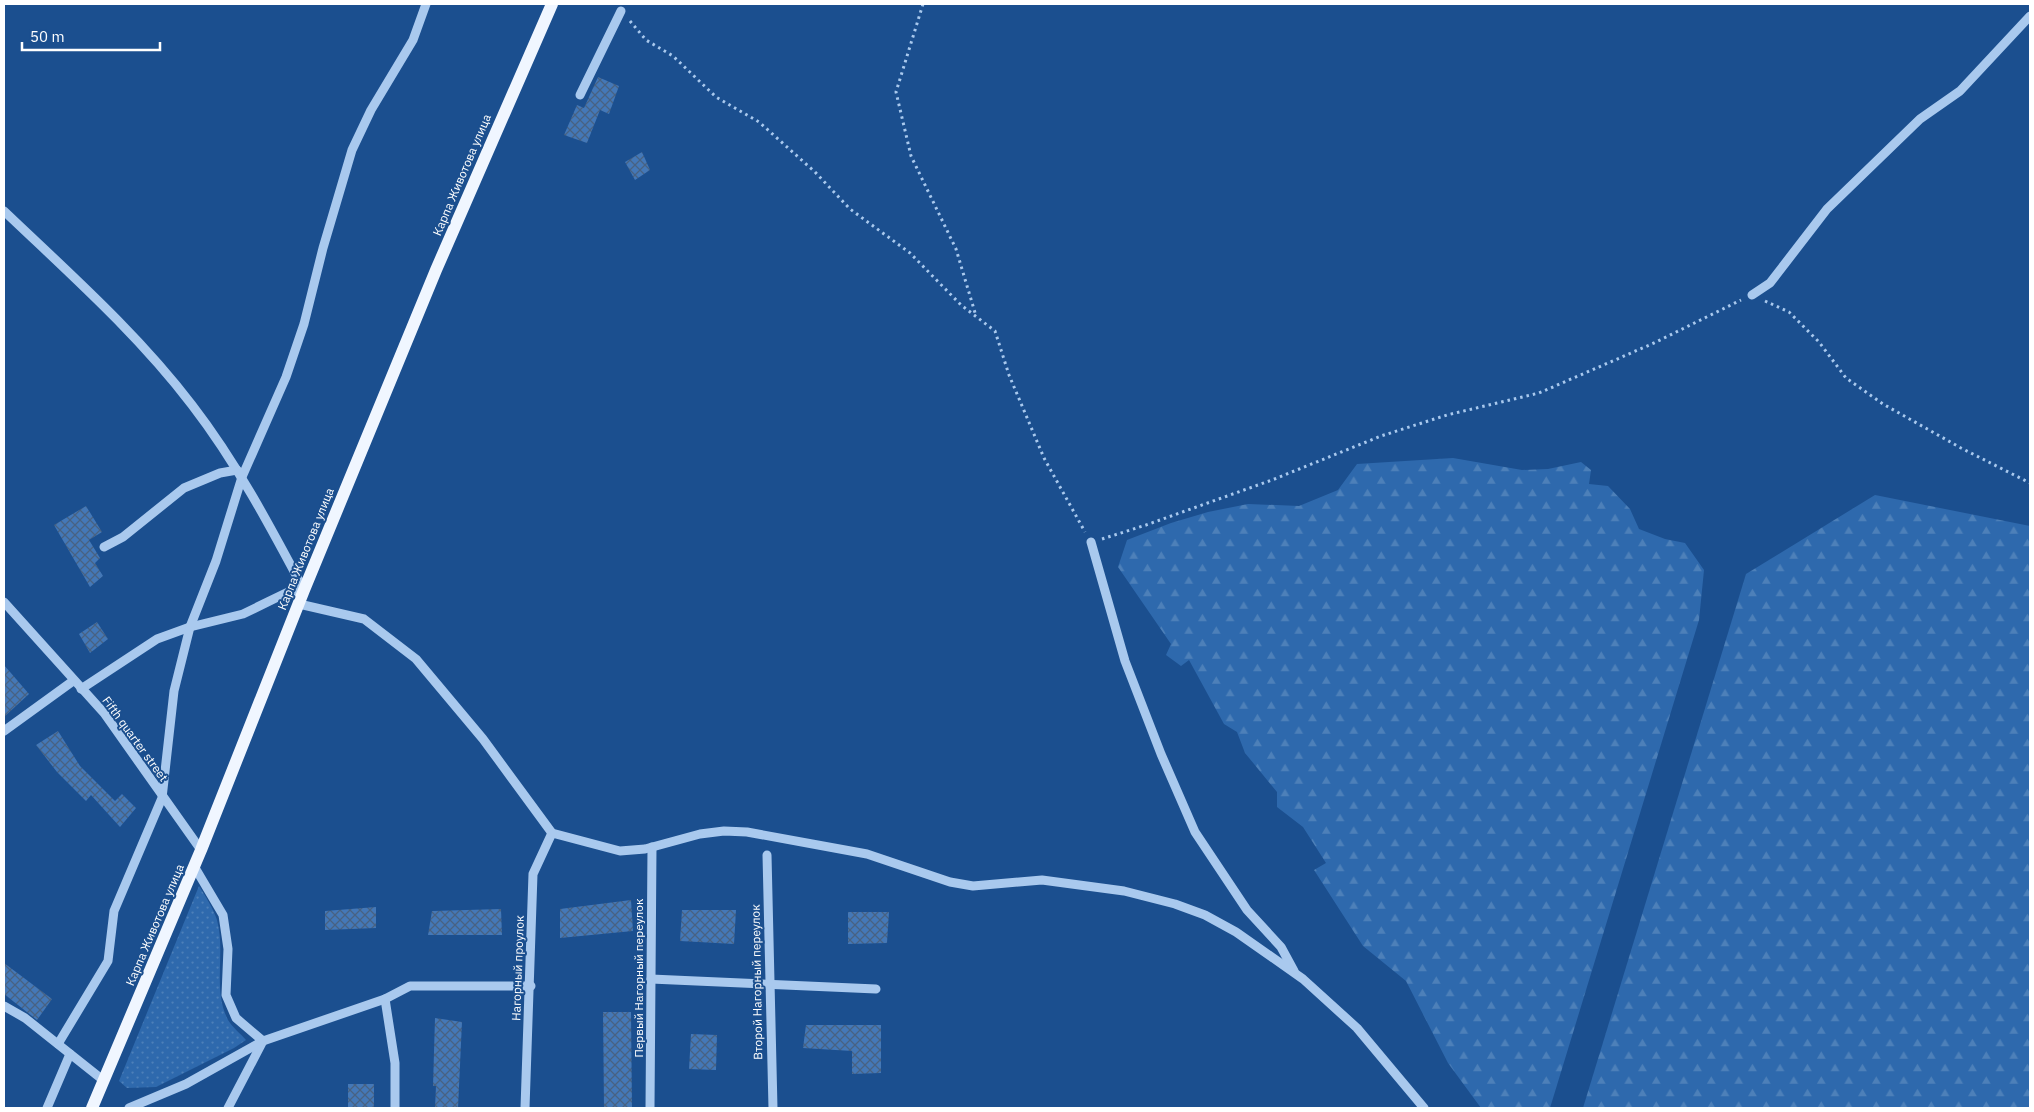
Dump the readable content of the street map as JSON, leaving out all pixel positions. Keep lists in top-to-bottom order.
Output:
{
  "streets": {
    "main road": ["Карпа Животова улица"],
    "street": [
      "Fifth quarter street",
      "Нагорный проулок",
      "Первый Нагорный переулок",
      "Второй Нагорный переулок"
    ]
  },
  "crossings": [
    ["Карпа Животова улица", "Fifth quarter street"]
  ],
  "scale_bar": "50 m"
}
